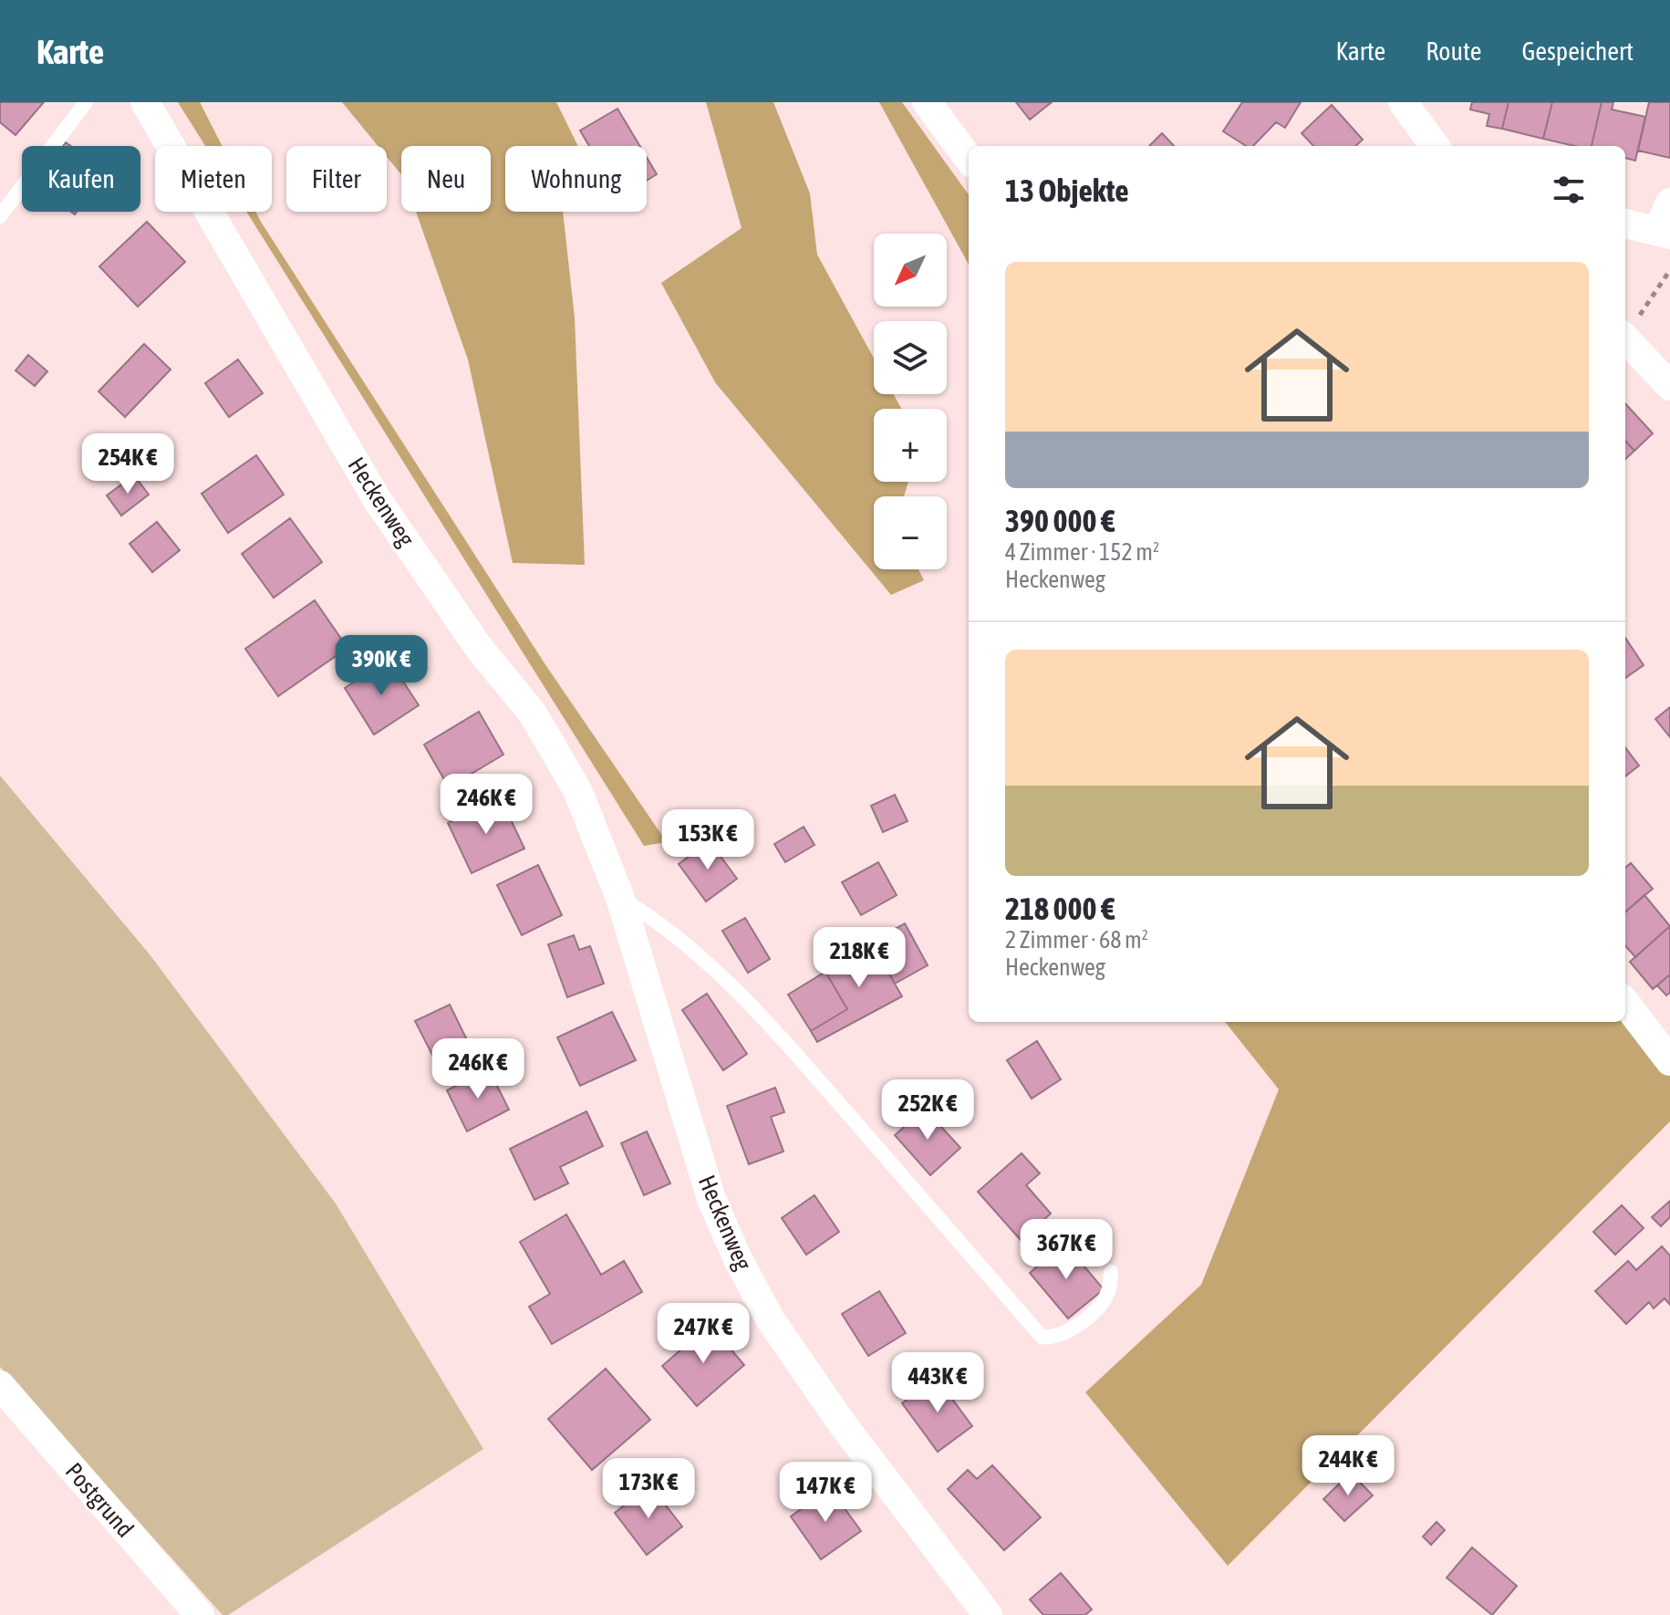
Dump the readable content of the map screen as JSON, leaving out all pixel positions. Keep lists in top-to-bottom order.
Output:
{
  "streets": {
    "street": ["Heckenweg", "Postgrund"]
  },
  "north": "bottom left",
  "page": {
    "header": "Karte",
    "nav": ["Karte", "Route", "Gespeichert"],
    "chip": [
      "Kaufen",
      "Mieten",
      "Filter",
      "Neu",
      "Wohnung"
    ],
    "heading": "13 Objekte",
    "map_buttons": ["+", "−"],
    "list": [
      {
        "name": "390 000 €",
        "note": "4 Zimmer · 152 m² · Heckenweg"
      },
      {
        "name": "218 000 €",
        "note": "2 Zimmer · 68 m² · Heckenweg"
      }
    ],
    "price": [
      "254K €",
      "390K €",
      "246K €",
      "153K €",
      "218K €",
      "246K €",
      "252K €",
      "367K €",
      "247K €",
      "443K €",
      "244K €",
      "173K €",
      "147K €"
    ]
  }
}
